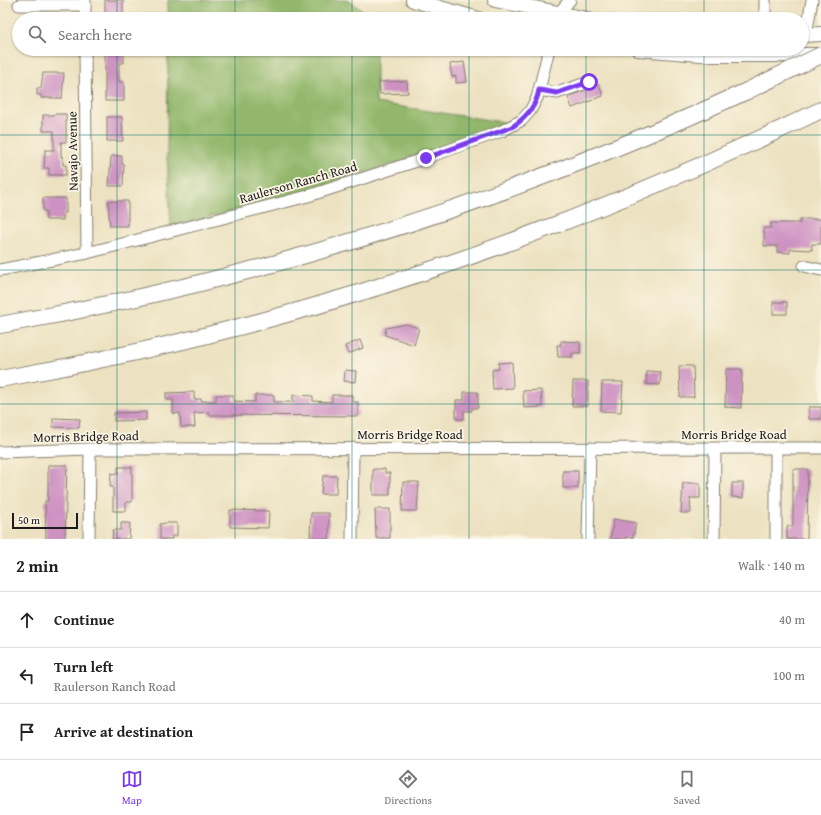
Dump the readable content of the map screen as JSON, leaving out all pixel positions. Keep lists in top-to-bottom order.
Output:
{
  "streets": {
    "street": ["Navajo Avenue", "Raulerson Ranch Road", "Morris Bridge Road"]
  },
  "crossings": [
    ["Navajo Avenue", "Raulerson Ranch Road"]
  ],
  "scale_bar": "50 m",
  "page": {
    "search": "Search here",
    "scale": "50 m",
    "heading": ["2 min", "Walk · 140 m"],
    "list": [
      ["Continue", "40 m"],
      ["Turn left", "Raulerson Ranch Road", "100 m"],
      "Arrive at destination"
    ],
    "nav": ["Map", "Directions", "Saved"]
  }
}
